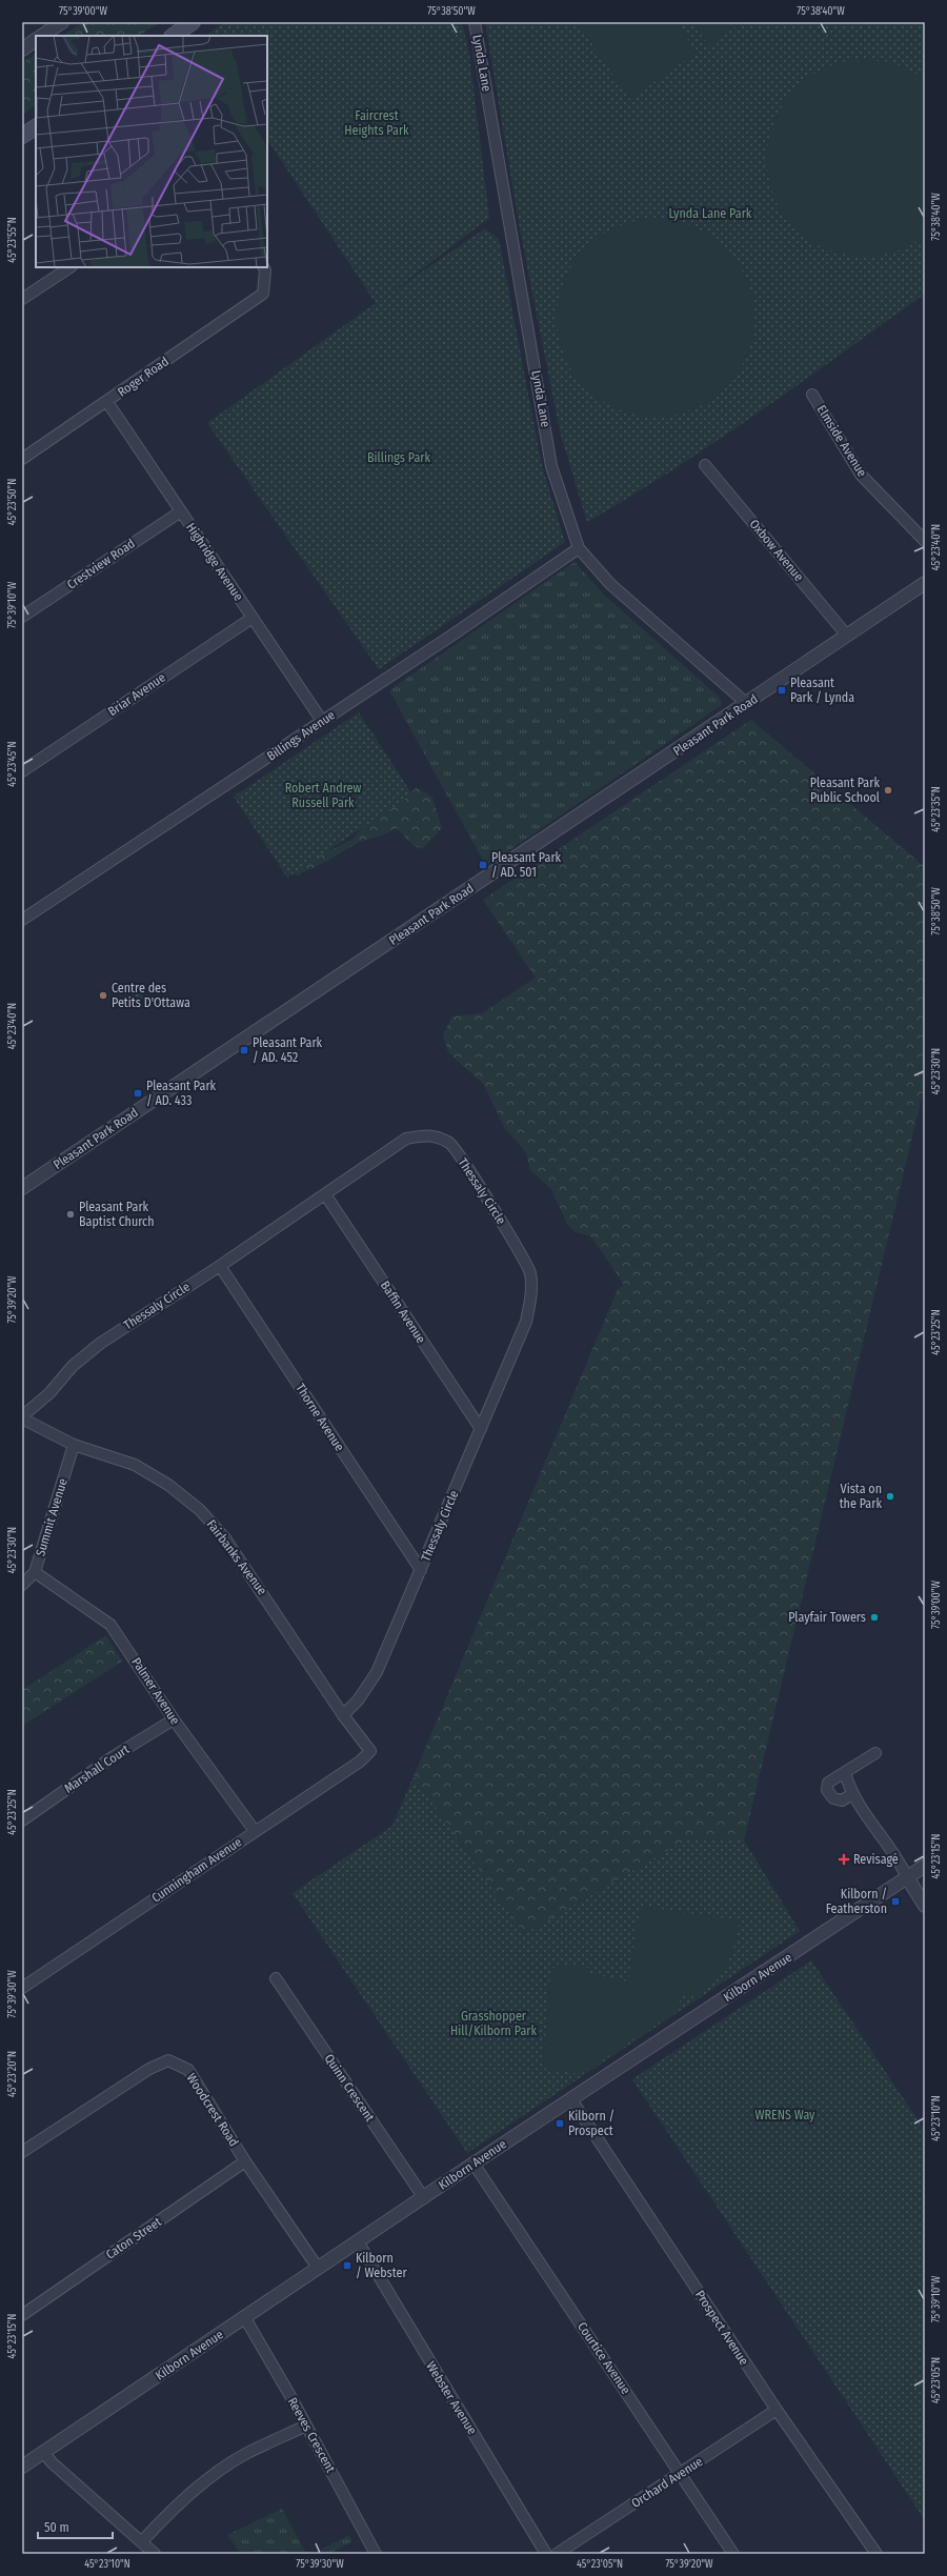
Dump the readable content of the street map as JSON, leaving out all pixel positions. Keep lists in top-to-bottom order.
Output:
{
  "streets": {
    "street": [
      "Lynda Lane",
      "Roger Road",
      "Elmside Avenue",
      "Oxbow Avenue",
      "Highridge Avenue",
      "Crestview Road",
      "Briar Avenue",
      "Pleasant Park Road",
      "Billings Avenue",
      "Thessaly Circle",
      "Baffin Avenue",
      "Thorne Avenue",
      "Summit Avenue",
      "Fairbanks Avenue",
      "Palmer Avenue",
      "Marshall Court",
      "Cunningham Avenue",
      "Kilborn Avenue",
      "Quinn Crescent",
      "Woodcrest Road",
      "Caton Street",
      "Prospect Avenue",
      "Courtice Avenue",
      "Webster Avenue",
      "Reeves Crescent",
      "Orchard Avenue"
    ]
  },
  "crossings": [
    ["Lynda Lane", "Pleasant Park Road"],
    ["Lynda Lane", "Billings Avenue"],
    ["Roger Road", "Highridge Avenue"],
    ["Oxbow Avenue", "Pleasant Park Road"],
    ["Highridge Avenue", "Crestview Road"],
    ["Highridge Avenue", "Briar Avenue"],
    ["Highridge Avenue", "Billings Avenue"],
    ["Thessaly Circle", "Baffin Avenue"],
    ["Thessaly Circle", "Thorne Avenue"],
    ["Thessaly Circle", "Fairbanks Avenue"],
    ["Summit Avenue", "Fairbanks Avenue"],
    ["Summit Avenue", "Palmer Avenue"],
    ["Fairbanks Avenue", "Cunningham Avenue"],
    ["Palmer Avenue", "Marshall Court"],
    ["Palmer Avenue", "Cunningham Avenue"],
    ["Kilborn Avenue", "Quinn Crescent"],
    ["Kilborn Avenue", "Woodcrest Road"],
    ["Kilborn Avenue", "Prospect Avenue"],
    ["Kilborn Avenue", "Courtice Avenue"],
    ["Kilborn Avenue", "Webster Avenue"],
    ["Kilborn Avenue", "Reeves Crescent"],
    ["Woodcrest Road", "Caton Street"],
    ["Prospect Avenue", "Orchard Avenue"],
    ["Courtice Avenue", "Orchard Avenue"]
  ],
  "parks": [
    "Faircrest Heights Park",
    "Lynda Lane Park",
    "Billings Park",
    "Robert Andrew Russell Park",
    "Grasshopper Hill/Kilborn Park",
    "WRENS Way"
  ],
  "places": {
    "transit": [
      "Pleasant Park / Lynda",
      "Pleasant Park / AD. 501",
      "Pleasant Park / AD. 452",
      "Pleasant Park / AD. 433",
      "Kilborn / Featherston",
      "Kilborn / Prospect",
      "Kilborn / Webster"
    ],
    "other": [
      "Pleasant Park Public School",
      "Centre des Petits D'Ottawa",
      "Pleasant Park Baptist Church",
      "Vista on the Park",
      "Playfair Towers"
    ],
    "health": ["Revisagé"]
  },
  "scale_bar": "50 m",
  "coordinates": [
    "75°39'00\"W",
    "75°38'50\"W",
    "75°38'40\"W",
    "45°23'55\"N",
    "45°23'50\"N",
    "45°23'40\"N",
    "75°39'10\"W",
    "45°23'45\"N",
    "45°23'35\"N",
    "45°23'30\"N",
    "75°39'20\"W",
    "45°23'25\"N",
    "45°23'15\"N",
    "75°39'30\"W",
    "45°23'20\"N",
    "45°23'10\"N",
    "45°23'05\"N"
  ]
}
